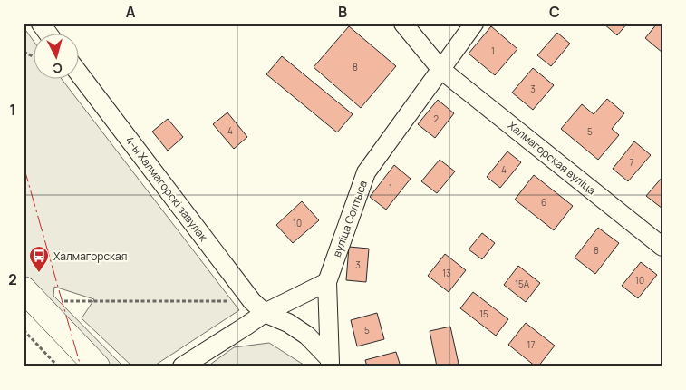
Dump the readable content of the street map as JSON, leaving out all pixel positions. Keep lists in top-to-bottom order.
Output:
{
  "streets": {
    "street": ["Халмагорская вуліца", "4-ы Халмагорскі завулак", "вуліца Солтыса"]
  },
  "crossings": [
    ["Халмагорская вуліца", "вуліца Солтыса"]
  ],
  "places": {
    "bus stop": ["Халмагорская"]
  },
  "house_numbers": [
    "1",
    "8",
    "3",
    "2",
    "4",
    "5",
    "7",
    "4",
    "1",
    "6",
    "10",
    "8",
    "3",
    "13",
    "10",
    "15А",
    "15",
    "5",
    "17"
  ],
  "north": "bottom",
  "grid": {
    "columns": ["A", "B", "C"],
    "rows": ["1", "2"]
  }
}
